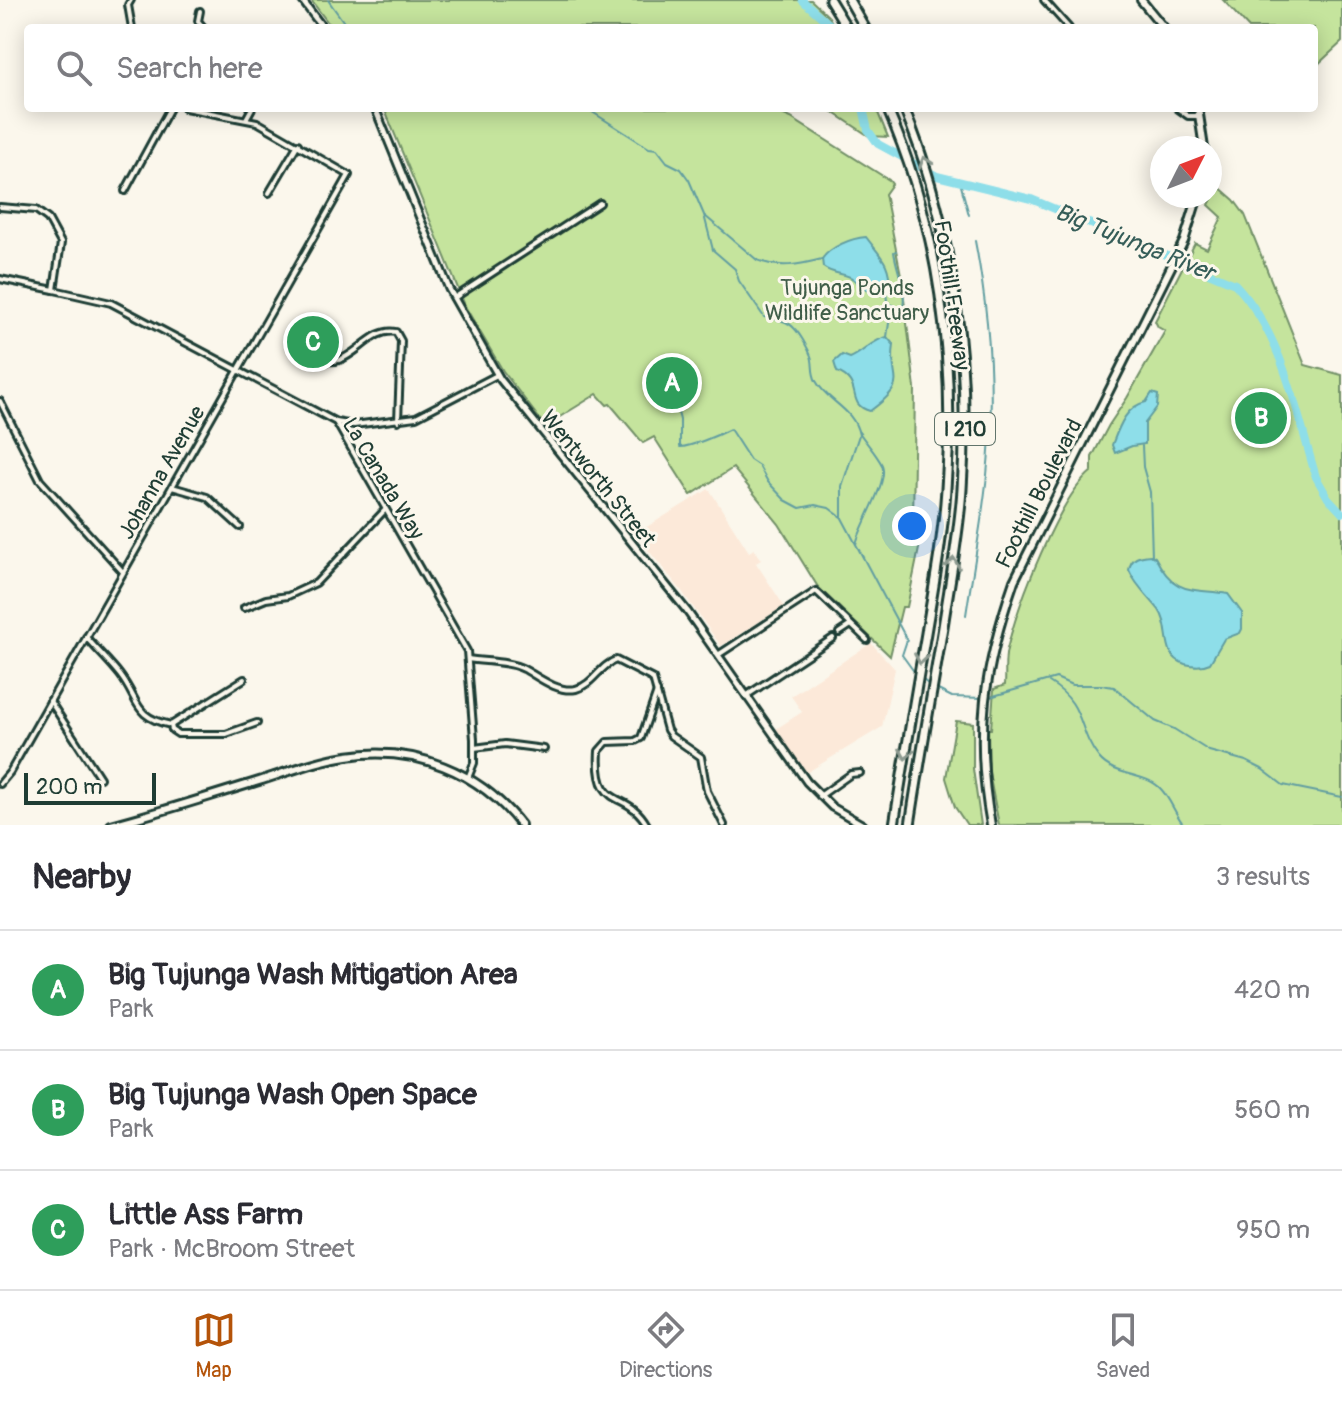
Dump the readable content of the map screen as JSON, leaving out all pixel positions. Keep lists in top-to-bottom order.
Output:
{
  "streets": {
    "highway": ["Foothill Freeway", "I 210"],
    "main road": ["Wentworth Street", "Foothill Boulevard"],
    "street": ["Johanna Avenue", "La Canada Way"]
  },
  "crossings": [
    ["Johanna Avenue", "La Canada Way"]
  ],
  "water": ["Big Tujunga River"],
  "parks": ["Tujunga Ponds Wildlife Sanctuary"],
  "scale_bar": "200 m",
  "north": "top right",
  "page": {
    "search": "Search here",
    "pins": ["C", "A", "B"],
    "scale": "200 m",
    "heading": ["Nearby", "3 results"],
    "list": [
      {
        "mark": "A",
        "name": "Big Tujunga Wash Mitigation Area",
        "note": "Park",
        "value": "420 m"
      },
      {
        "mark": "B",
        "name": "Big Tujunga Wash Open Space",
        "note": "Park",
        "value": "560 m"
      },
      {
        "mark": "C",
        "name": "Little Ass Farm",
        "note": "Park · McBroom Street",
        "value": "950 m"
      }
    ],
    "nav": ["Map", "Directions", "Saved"]
  }
}
